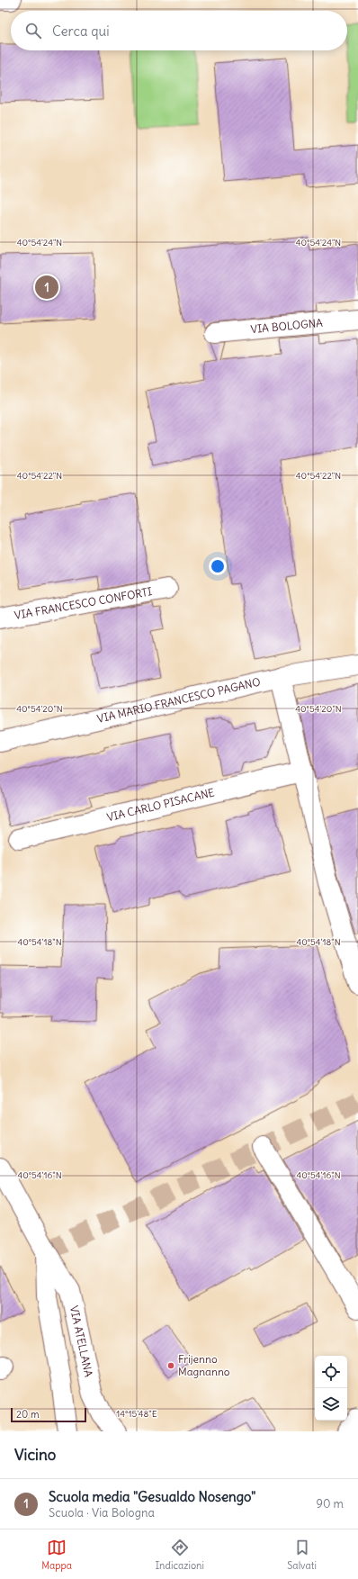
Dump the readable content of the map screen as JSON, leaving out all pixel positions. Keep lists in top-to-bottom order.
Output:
{
  "streets": {
    "street": [
      "VIA BOLOGNA",
      "VIA FRANCESCO CONFORTI",
      "VIA MARIO FRANCESCO PAGANO",
      "VIA CARLO PISACANE",
      "VIA ATELLANA"
    ]
  },
  "places": ["Frijenno Magnanno"],
  "scale_bar": "20 m",
  "page": {
    "search": "Cerca qui",
    "pins": "1",
    "scale": "20 m",
    "heading": "Vicino",
    "list": [
      {
        "mark": "1",
        "name": "Scuola media \"Gesualdo Nosengo\"",
        "note": "Scuola · Via Bologna",
        "value": "90 m"
      }
    ],
    "nav": ["Mappa", "Indicazioni", "Salvati"]
  },
  "coordinates": [
    "40°54'24\"N",
    "40°54'22\"N",
    "40°54'20\"N",
    "40°54'18\"N",
    "40°54'16\"N",
    "14°15'48\"E"
  ]
}
